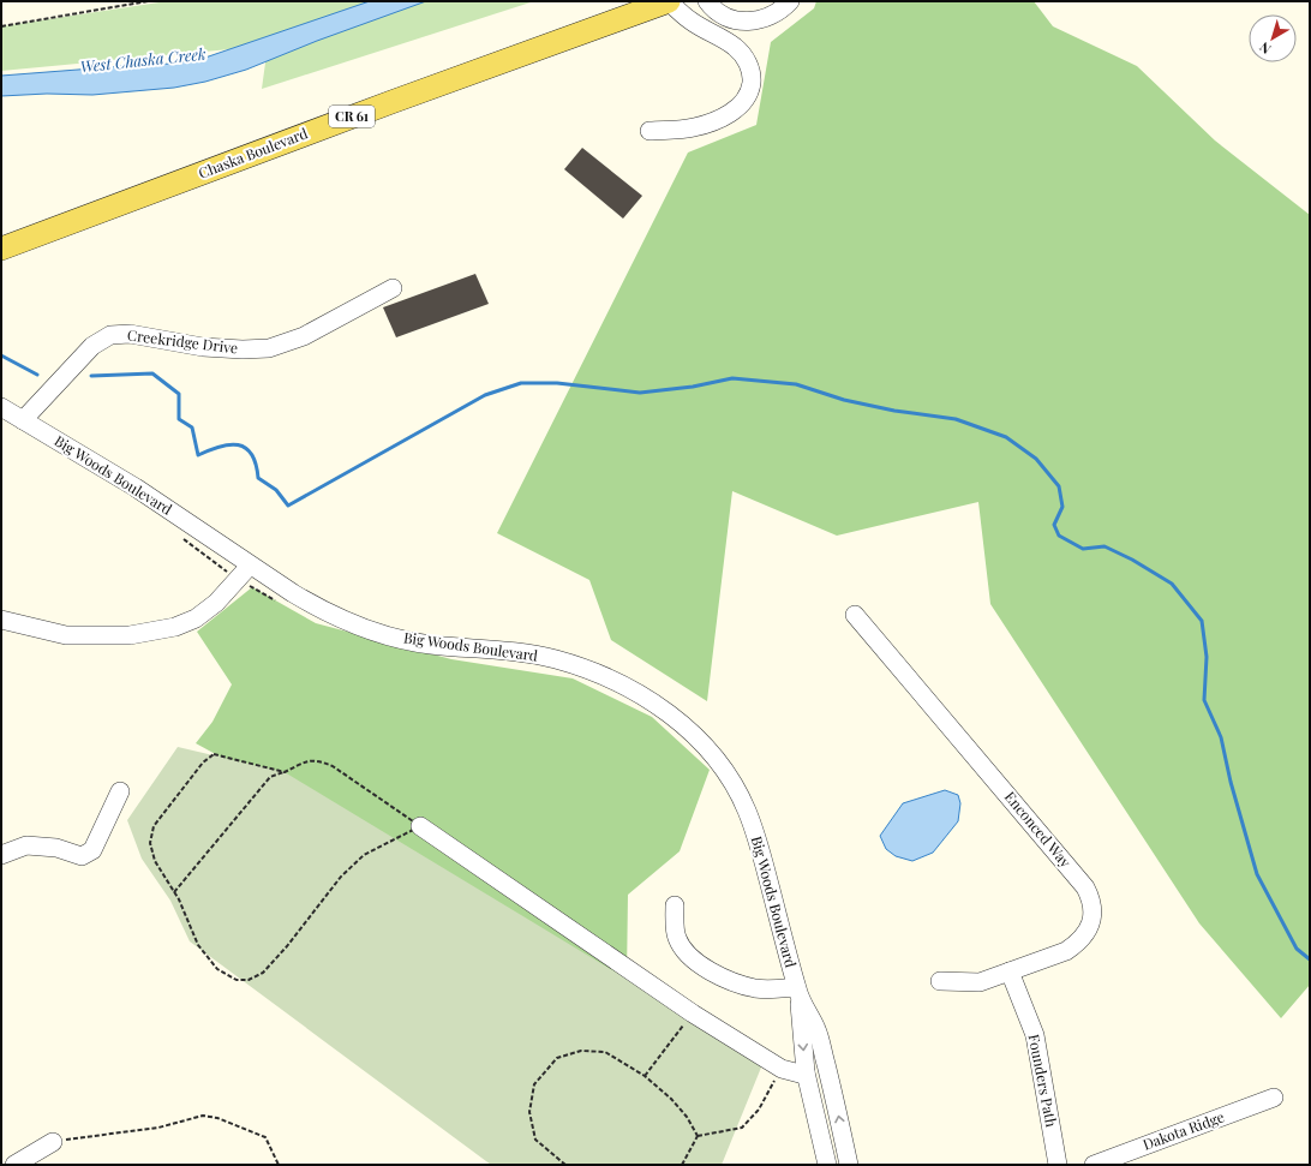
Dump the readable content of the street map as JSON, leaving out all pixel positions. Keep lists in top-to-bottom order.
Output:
{
  "streets": {
    "main road": ["CR 61", "Chaska Boulevard"],
    "street": [
      "Creekridge Drive",
      "Big Woods Boulevard",
      "Enconced Way",
      "Founders Path",
      "Dakota Ridge"
    ]
  },
  "crossings": [
    ["Creekridge Drive", "Big Woods Boulevard"],
    ["Enconced Way", "Founders Path"]
  ],
  "water": ["West Chaska Creek"],
  "north": "bottom left"
}
